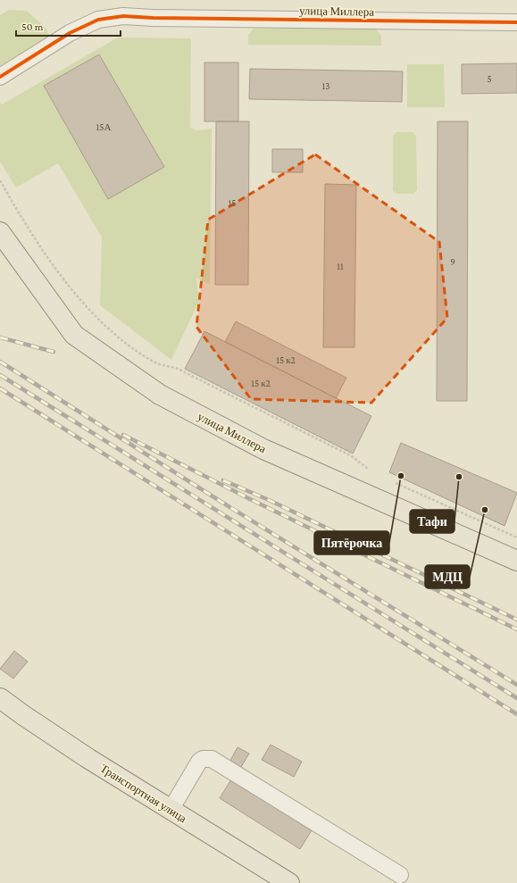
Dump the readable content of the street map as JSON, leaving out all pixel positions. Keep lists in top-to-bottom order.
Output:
{
  "streets": {
    "main road": ["улица Миллера", "Транспортная улица"]
  },
  "places": ["Пятёрочка", "Тафи", "МДЦ"],
  "house_numbers": [
    "5",
    "13",
    "15А",
    "15",
    "9",
    "11",
    "15 к2",
    "15 к2"
  ],
  "scale_bar": "50 m"
}
